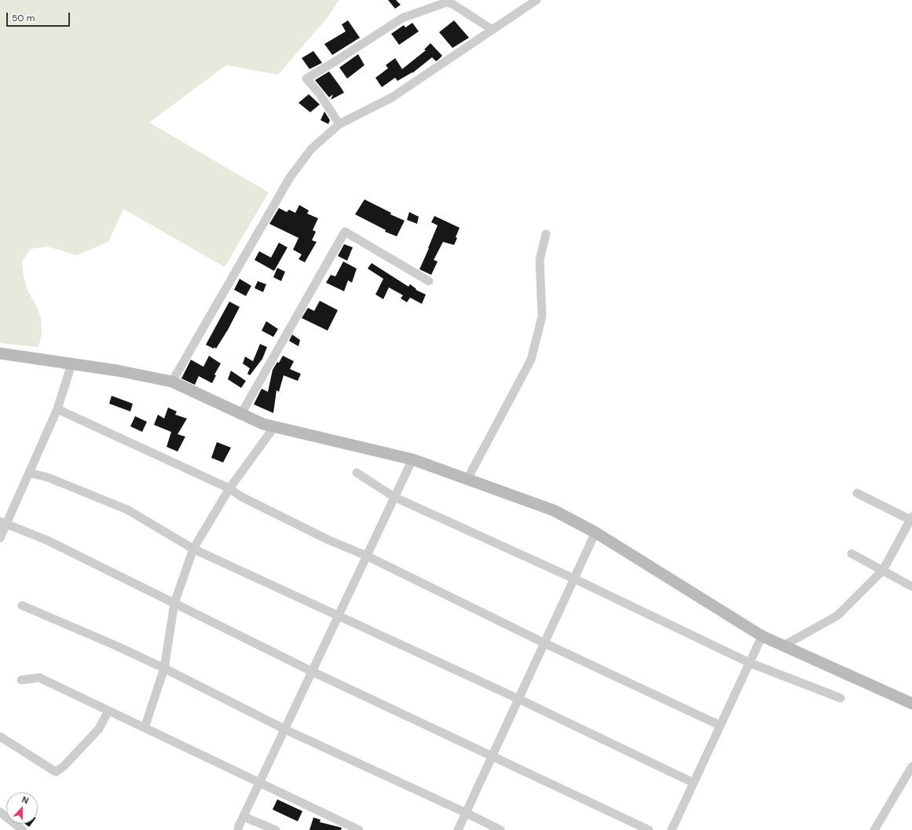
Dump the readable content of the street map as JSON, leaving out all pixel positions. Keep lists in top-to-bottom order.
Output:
{
  "scale_bar": "50 m",
  "north": "top"
}
